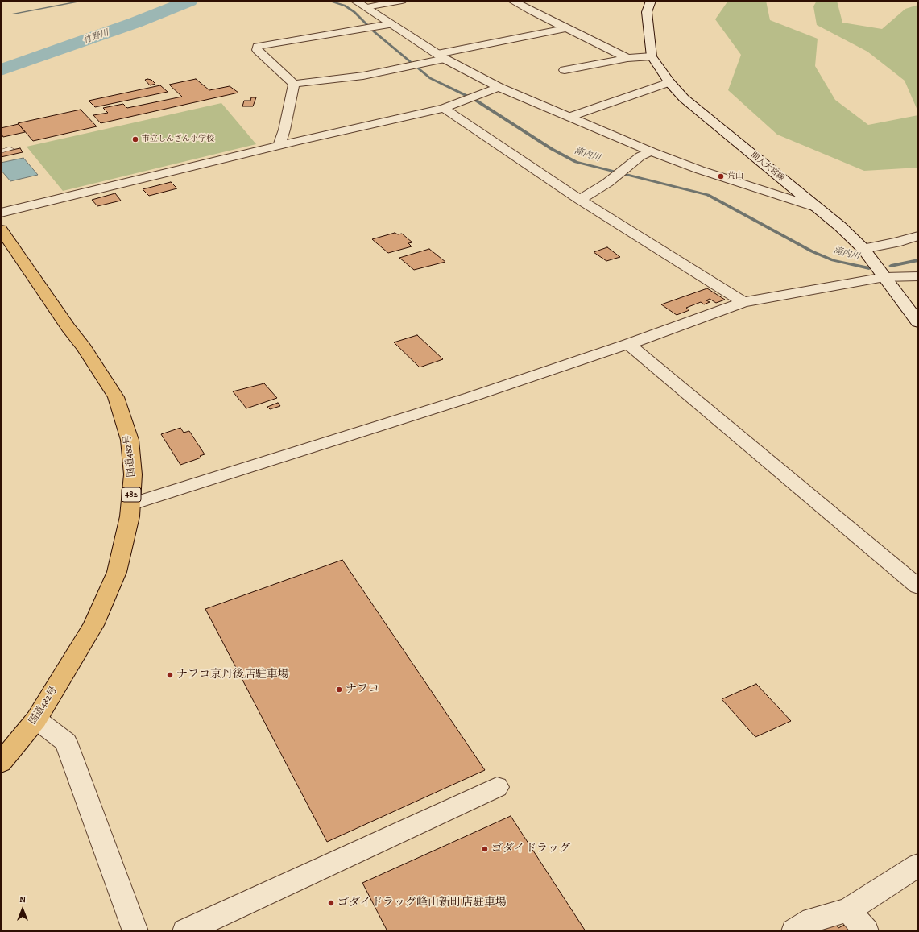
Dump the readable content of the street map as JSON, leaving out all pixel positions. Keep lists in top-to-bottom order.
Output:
{
  "streets": {
    "highway": ["国道482号", "482"],
    "street": ["間人大宮線"]
  },
  "water": ["竹野川", "滝内川"],
  "places": [
    "市立しんざん小学校",
    "荒山",
    "ナフコ京丹後店駐車場",
    "ナフコ",
    "ゴダイドラッグ",
    "ゴダイドラッグ峰山新町店駐車場"
  ],
  "north": "top"
}
